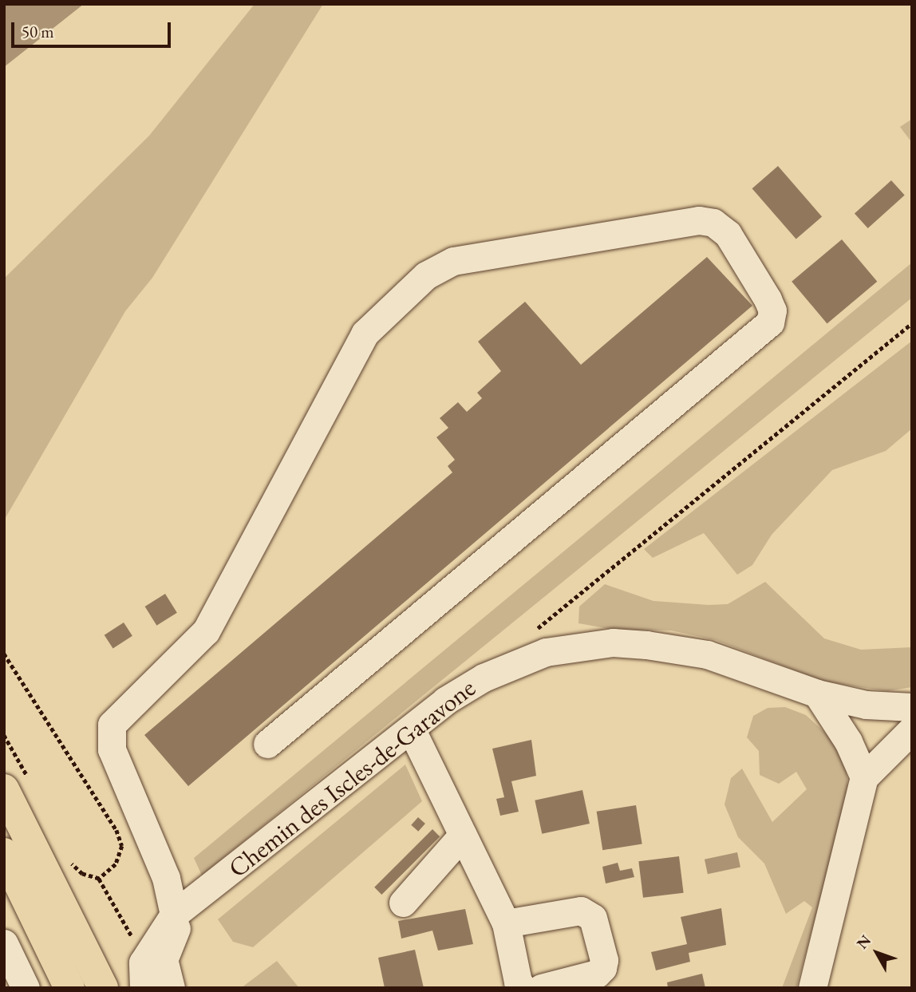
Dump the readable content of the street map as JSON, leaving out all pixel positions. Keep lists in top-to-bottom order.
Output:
{
  "streets": {
    "street": ["Chemin des Iscles-de-Garavone"]
  },
  "scale_bar": "50 m",
  "north": "top left"
}
